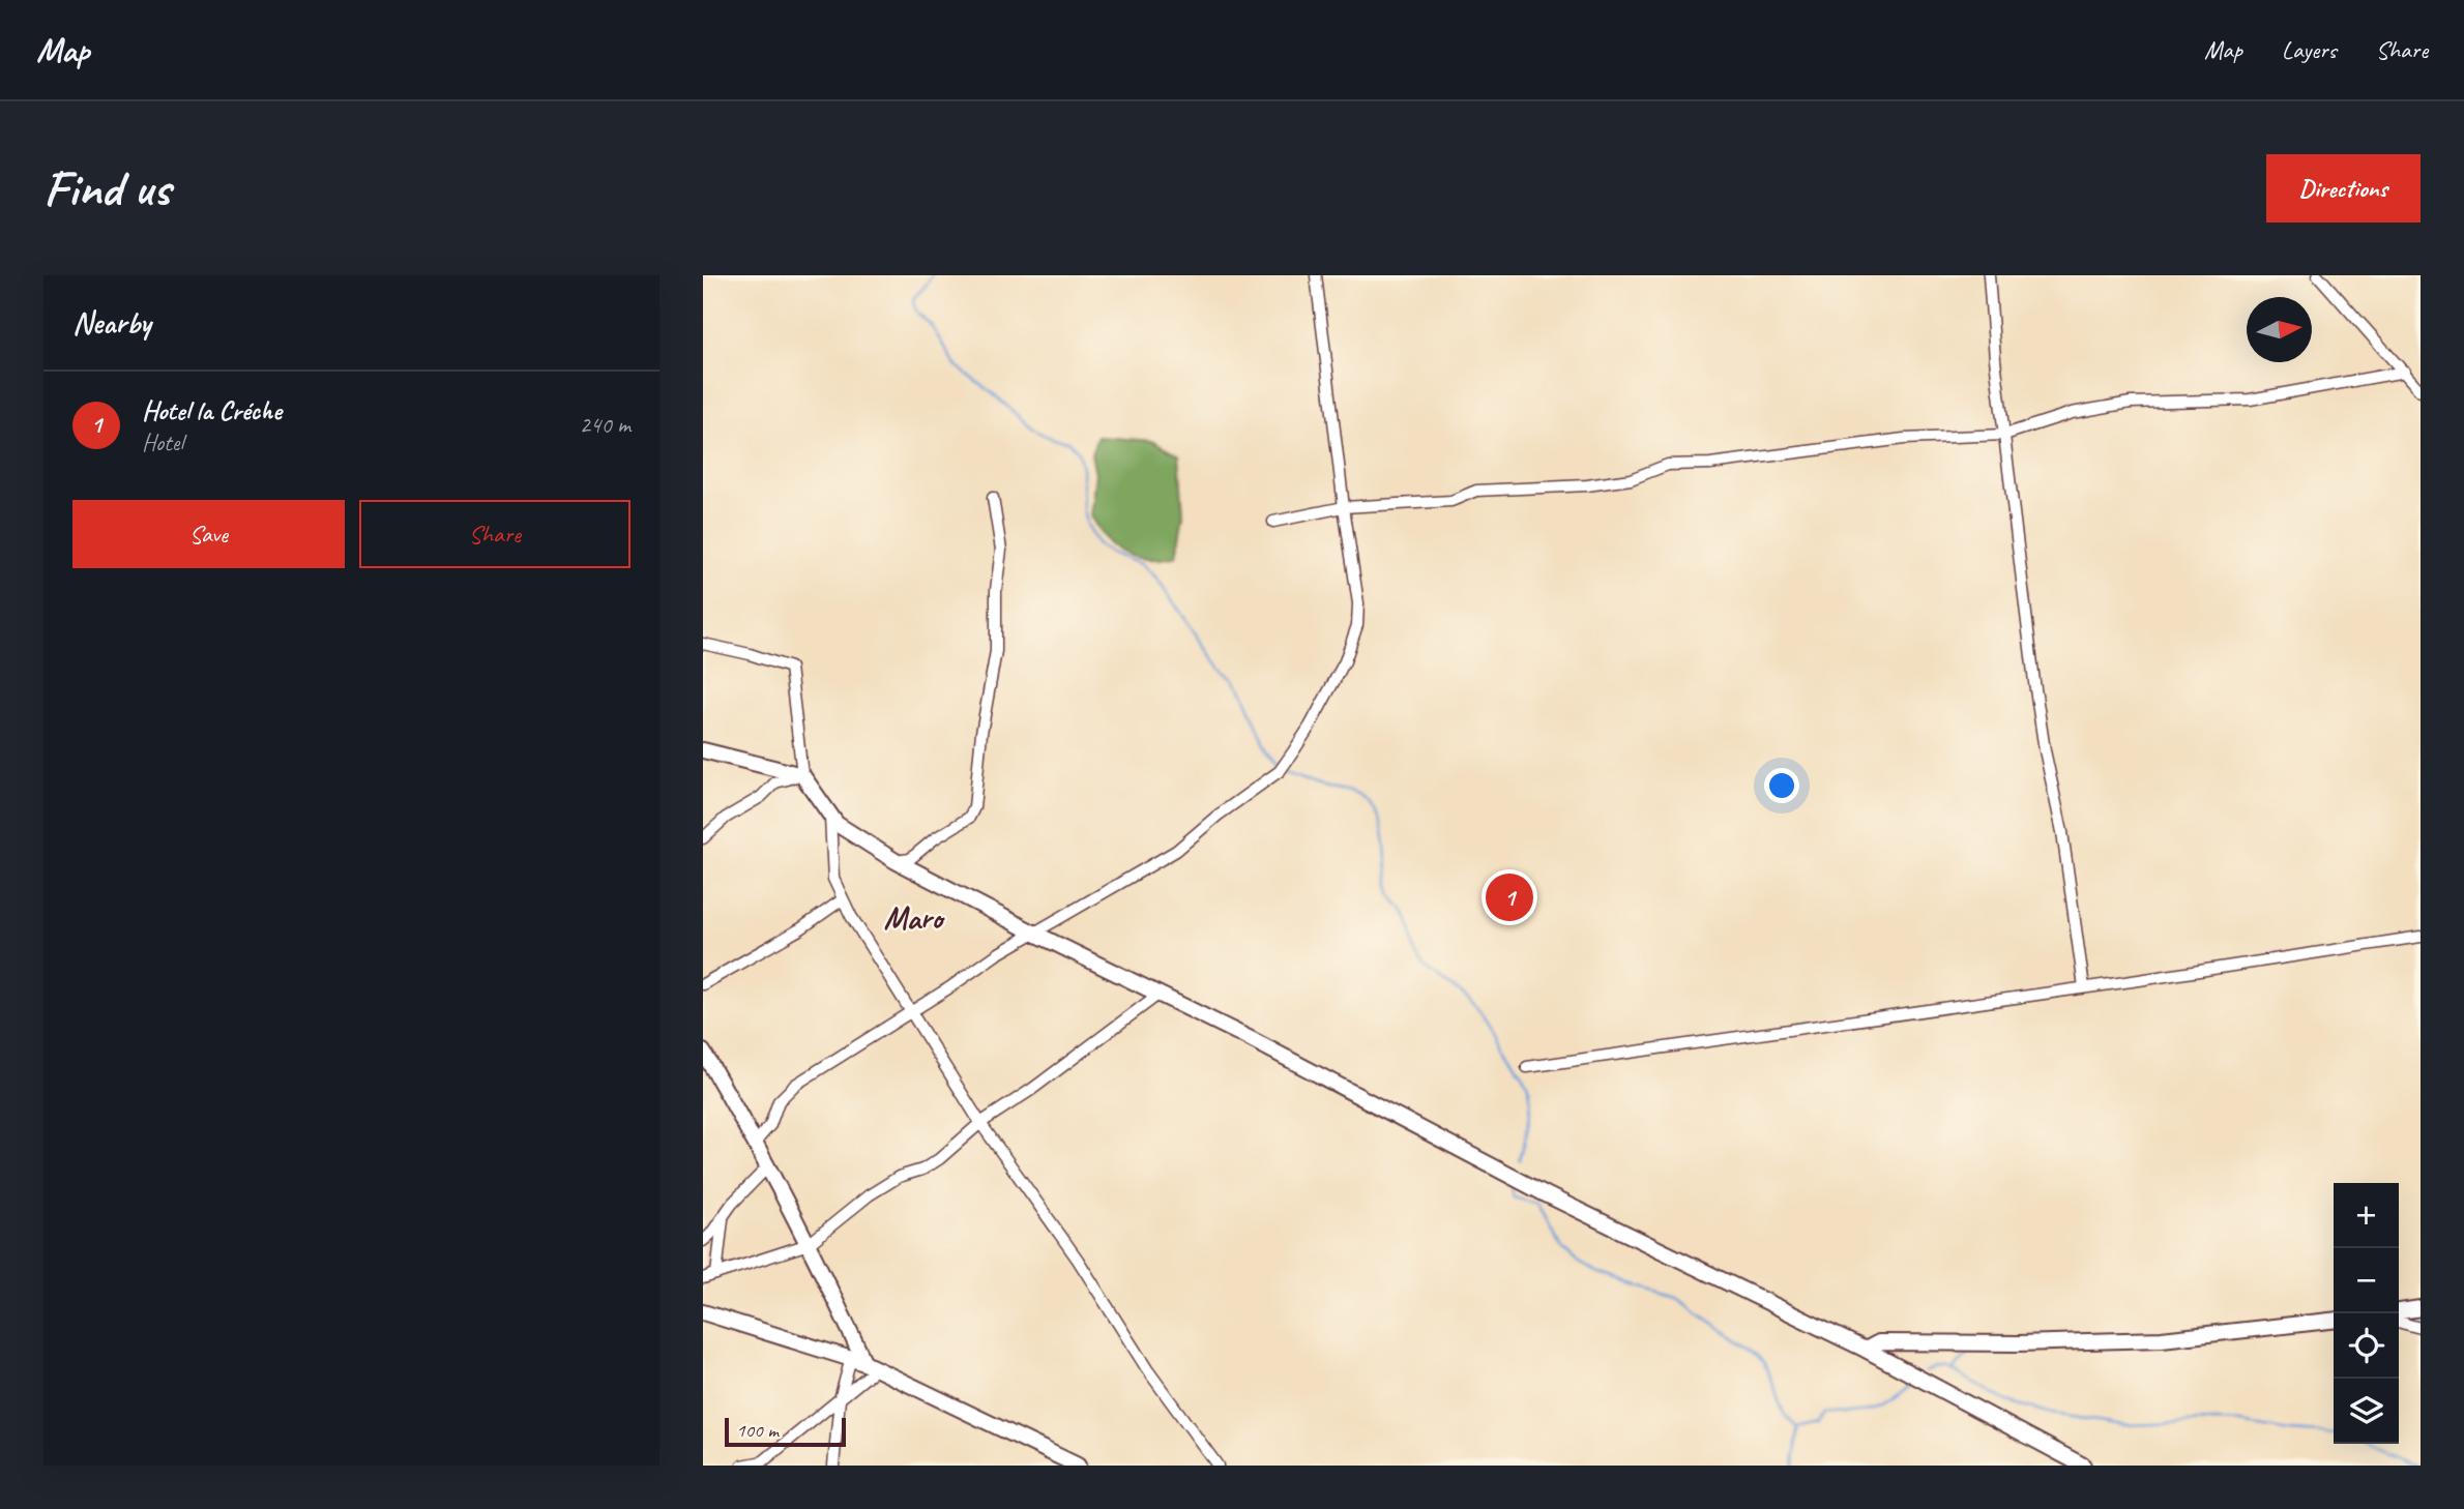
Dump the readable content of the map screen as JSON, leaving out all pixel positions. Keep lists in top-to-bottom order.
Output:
{
  "districts": ["Maro"],
  "scale_bar": "100 m",
  "north": "right",
  "page": {
    "header": "Map",
    "nav": ["Map", "Layers", "Share"],
    "buttons": [
      "Directions",
      ["Save", "Share"]
    ],
    "title": "Find us",
    "heading": "Nearby",
    "list": [
      {
        "mark": "1",
        "name": "Hotel la Créche",
        "note": "Hotel",
        "value": "240 m"
      }
    ],
    "pins": "1",
    "map_buttons": ["+", "−"],
    "scale": "100 m"
  }
}
